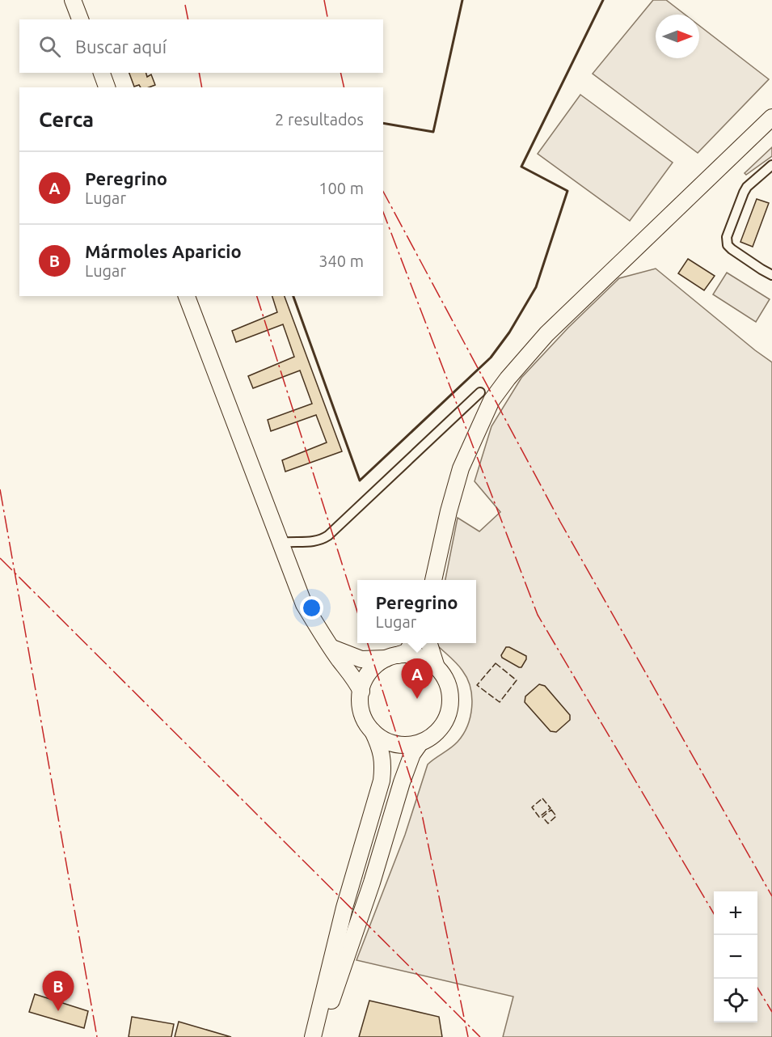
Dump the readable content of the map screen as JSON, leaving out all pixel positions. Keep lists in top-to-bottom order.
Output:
{
  "north": "right",
  "page": {
    "search": "Buscar aquí",
    "heading": ["Cerca", "2 resultados"],
    "list": [
      {
        "mark": "A",
        "name": "Peregrino",
        "note": "Lugar",
        "value": "100 m"
      },
      {
        "mark": "B",
        "name": "Mármoles Aparicio",
        "note": "Lugar",
        "value": "340 m"
      }
    ],
    "popup": ["Peregrino", "Lugar"],
    "pins": ["A", "B"],
    "map_buttons": ["+", "−"]
  }
}
